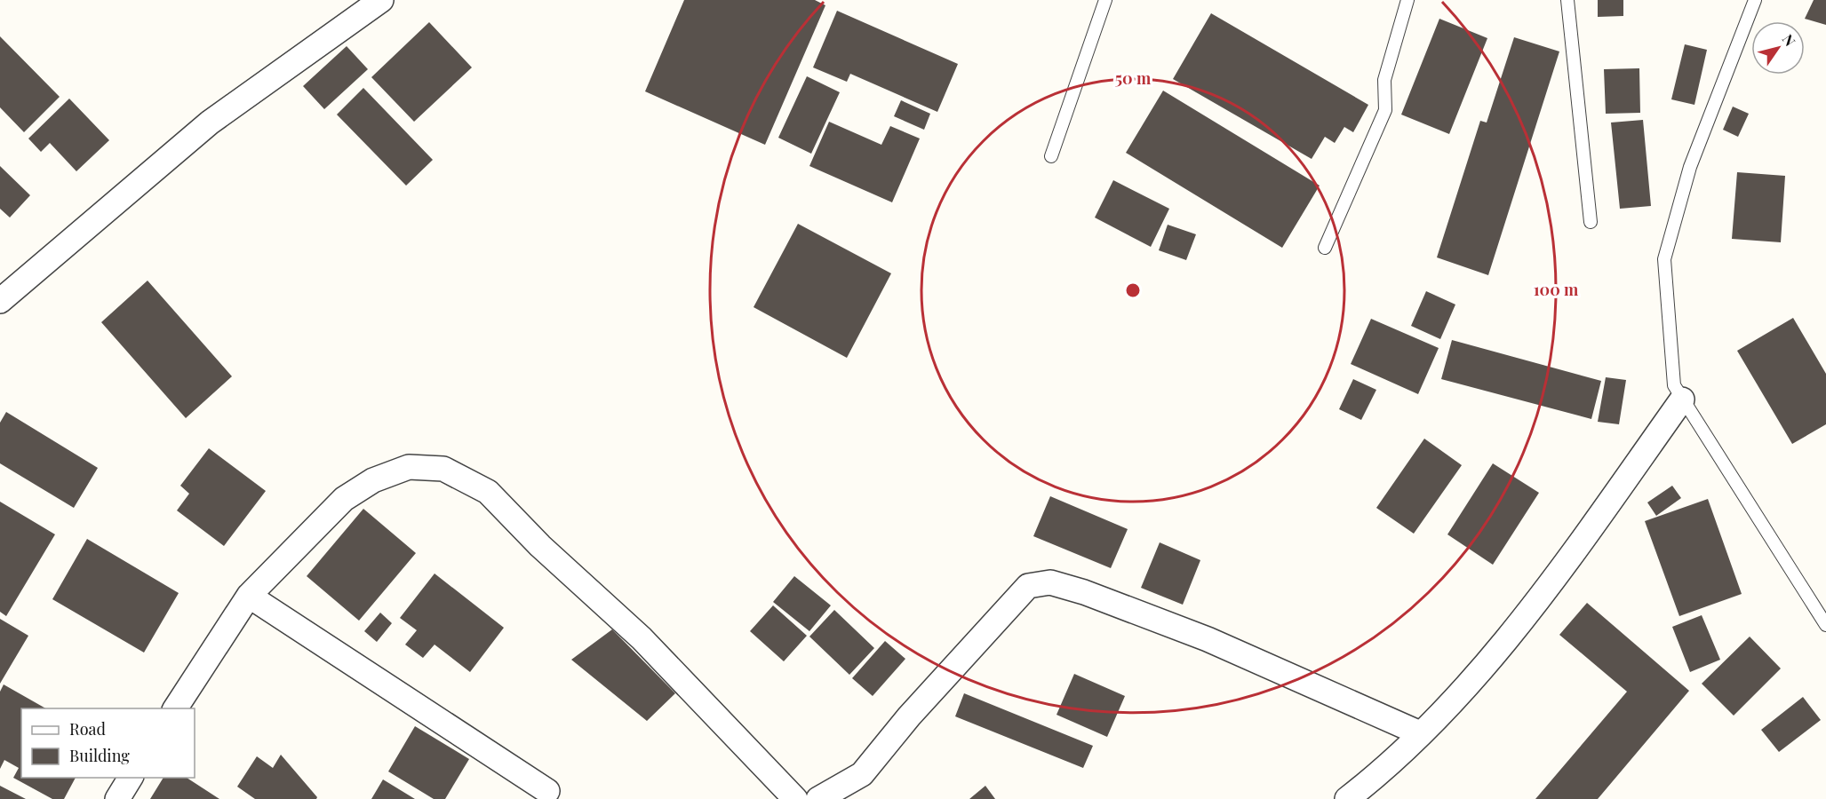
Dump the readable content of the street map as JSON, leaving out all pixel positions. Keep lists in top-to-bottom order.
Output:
{
  "legend": ["Road", "Building"],
  "north": "top right",
  "rings": ["50 m", "100 m"]
}
